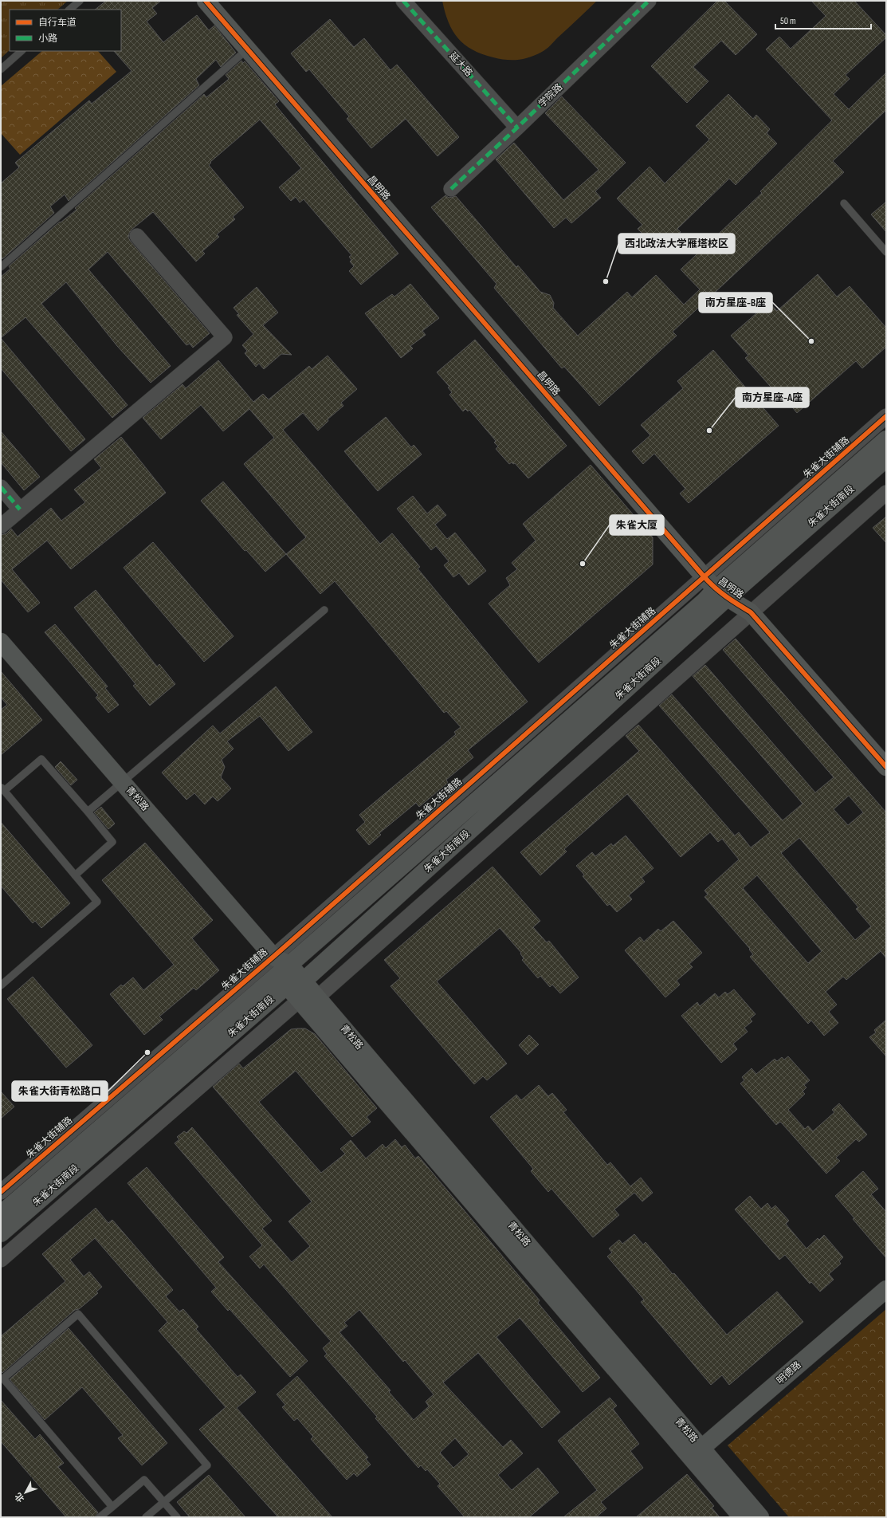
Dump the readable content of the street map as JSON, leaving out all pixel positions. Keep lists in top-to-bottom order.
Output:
{
  "streets": {
    "main road": [
      "昌明路",
      "朱雀大街南段",
      "青松路",
      "明德路"
    ],
    "street": ["延大路", "学院路", "朱雀大街辅路"]
  },
  "crossings": [
    ["延大路", "学院路"],
    ["昌明路", "朱雀大街辅路"],
    ["昌明路", "朱雀大街南段"],
    ["朱雀大街辅路", "朱雀大街南段"],
    ["朱雀大街辅路", "青松路"],
    ["朱雀大街南段", "青松路"],
    ["青松路", "明德路"]
  ],
  "places": [
    "西北政法大学雁塔校区",
    "南方星座-B座",
    "南方星座-A座",
    "朱雀大厦",
    "朱雀大街青松路口"
  ],
  "legend": ["自行车道", "小路"],
  "scale_bar": "50 m",
  "north": "bottom left"
}
